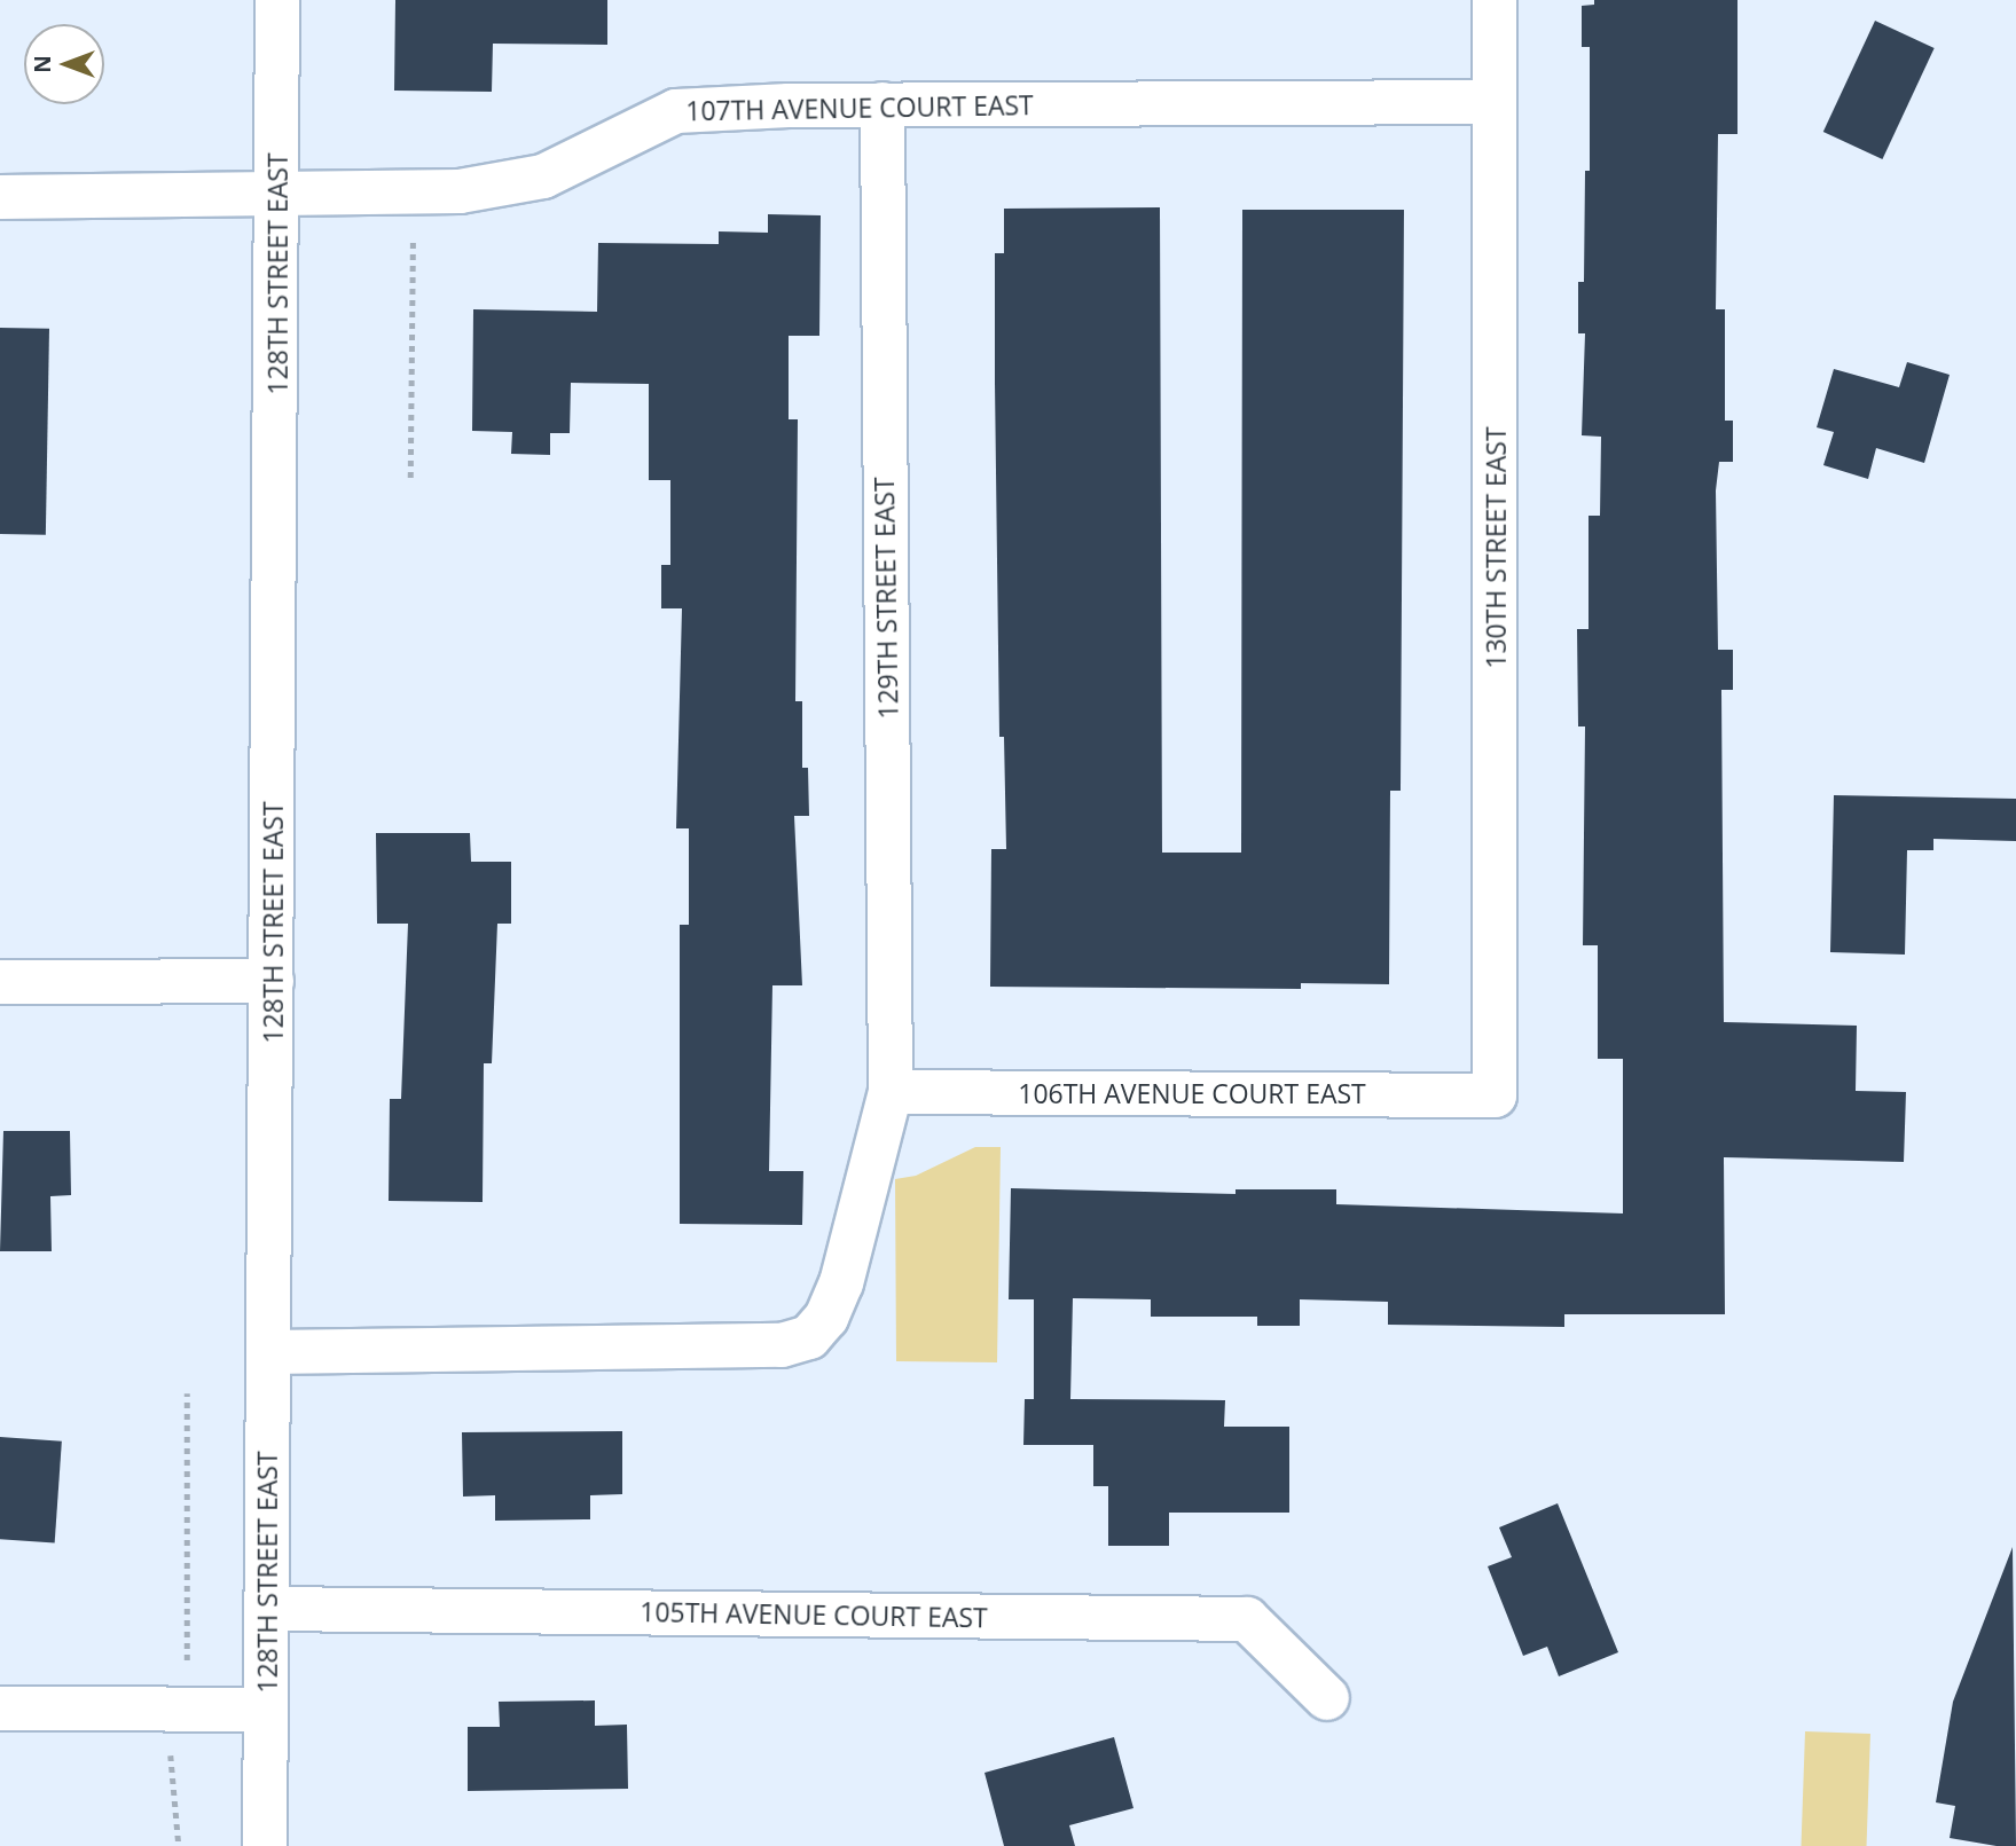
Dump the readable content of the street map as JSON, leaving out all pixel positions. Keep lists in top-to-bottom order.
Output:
{
  "streets": {
    "street": [
      "107TH AVENUE COURT EAST",
      "128TH STREET EAST",
      "130TH STREET EAST",
      "129TH STREET EAST",
      "106TH AVENUE COURT EAST",
      "105TH AVENUE COURT EAST"
    ]
  },
  "crossings": [
    ["107TH AVENUE COURT EAST", "128TH STREET EAST"],
    ["107TH AVENUE COURT EAST", "130TH STREET EAST"],
    ["107TH AVENUE COURT EAST", "129TH STREET EAST"],
    ["128TH STREET EAST", "129TH STREET EAST"],
    ["128TH STREET EAST", "105TH AVENUE COURT EAST"],
    ["130TH STREET EAST", "106TH AVENUE COURT EAST"],
    ["129TH STREET EAST", "106TH AVENUE COURT EAST"]
  ],
  "north": "left"
}
